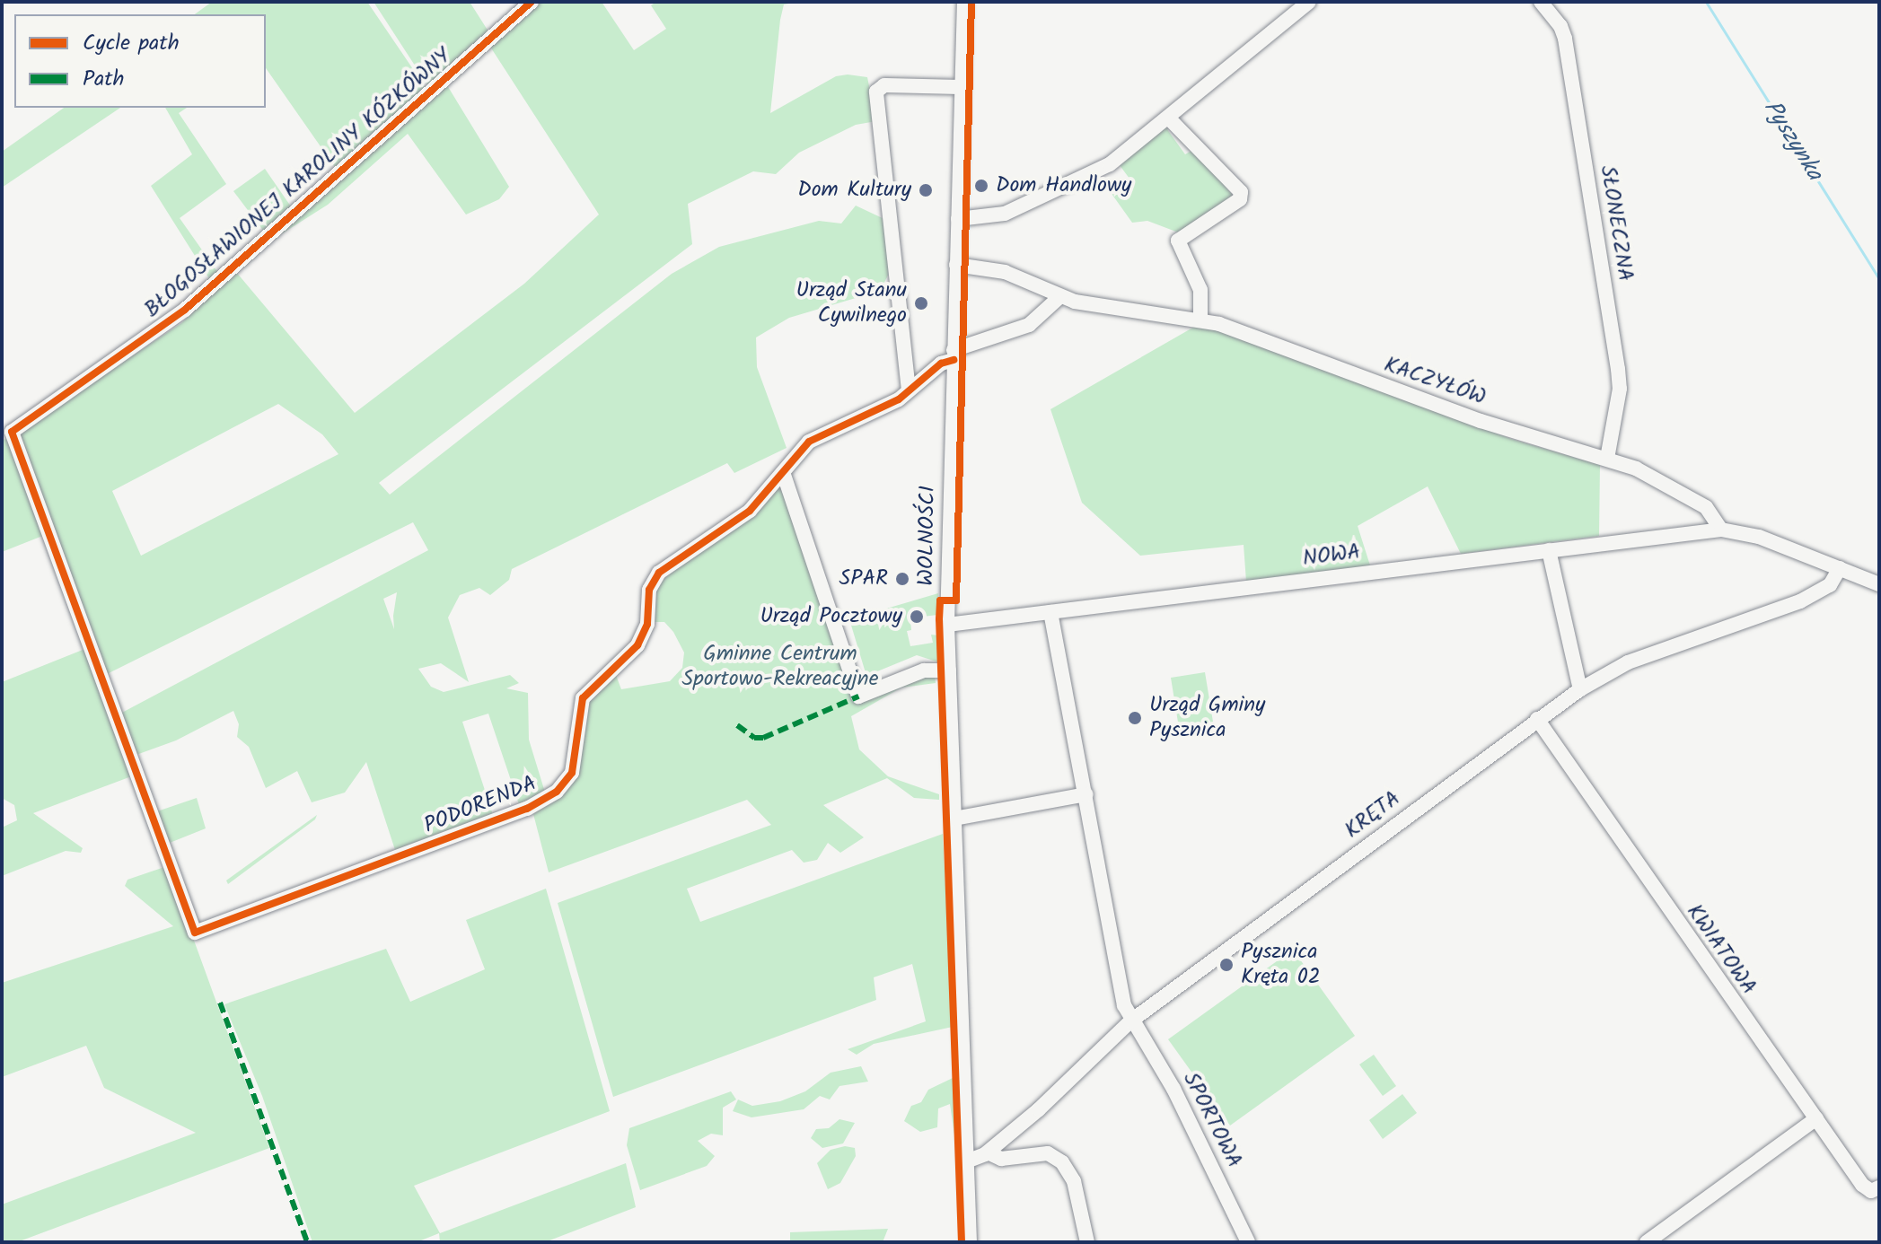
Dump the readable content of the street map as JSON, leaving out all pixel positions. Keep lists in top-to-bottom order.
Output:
{
  "streets": {
    "street": [
      "BŁOGOSŁAWIONEJ KAROLINY KÓZKÓWNY",
      "SŁONECZNA",
      "KACZYŁÓW",
      "WOLNOŚCI",
      "NOWA",
      "PODORENDA",
      "KRĘTA",
      "KWIATOWA",
      "SPORTOWA"
    ]
  },
  "crossings": [
    ["BŁOGOSŁAWIONEJ KAROLINY KÓZKÓWNY", "PODORENDA"],
    ["SŁONECZNA", "KACZYŁÓW"],
    ["KACZYŁÓW", "WOLNOŚCI"],
    ["KACZYŁÓW", "NOWA"],
    ["KACZYŁÓW", "PODORENDA"],
    ["WOLNOŚCI", "NOWA"],
    ["WOLNOŚCI", "PODORENDA"],
    ["WOLNOŚCI", "KRĘTA"],
    ["KRĘTA", "KWIATOWA"],
    ["KRĘTA", "SPORTOWA"]
  ],
  "water": ["Pyszynka"],
  "parks": ["Gminne Centrum Sportowo-Rekreacyjne"],
  "places": [
    "Dom Handlowy",
    "Dom Kultury",
    "Urząd Stanu Cywilnego",
    "SPAR",
    "Urząd Pocztowy",
    "Urząd Gminy Pysznica",
    "Pysznica Kręta 02"
  ],
  "legend": ["Cycle path", "Path"]
}
